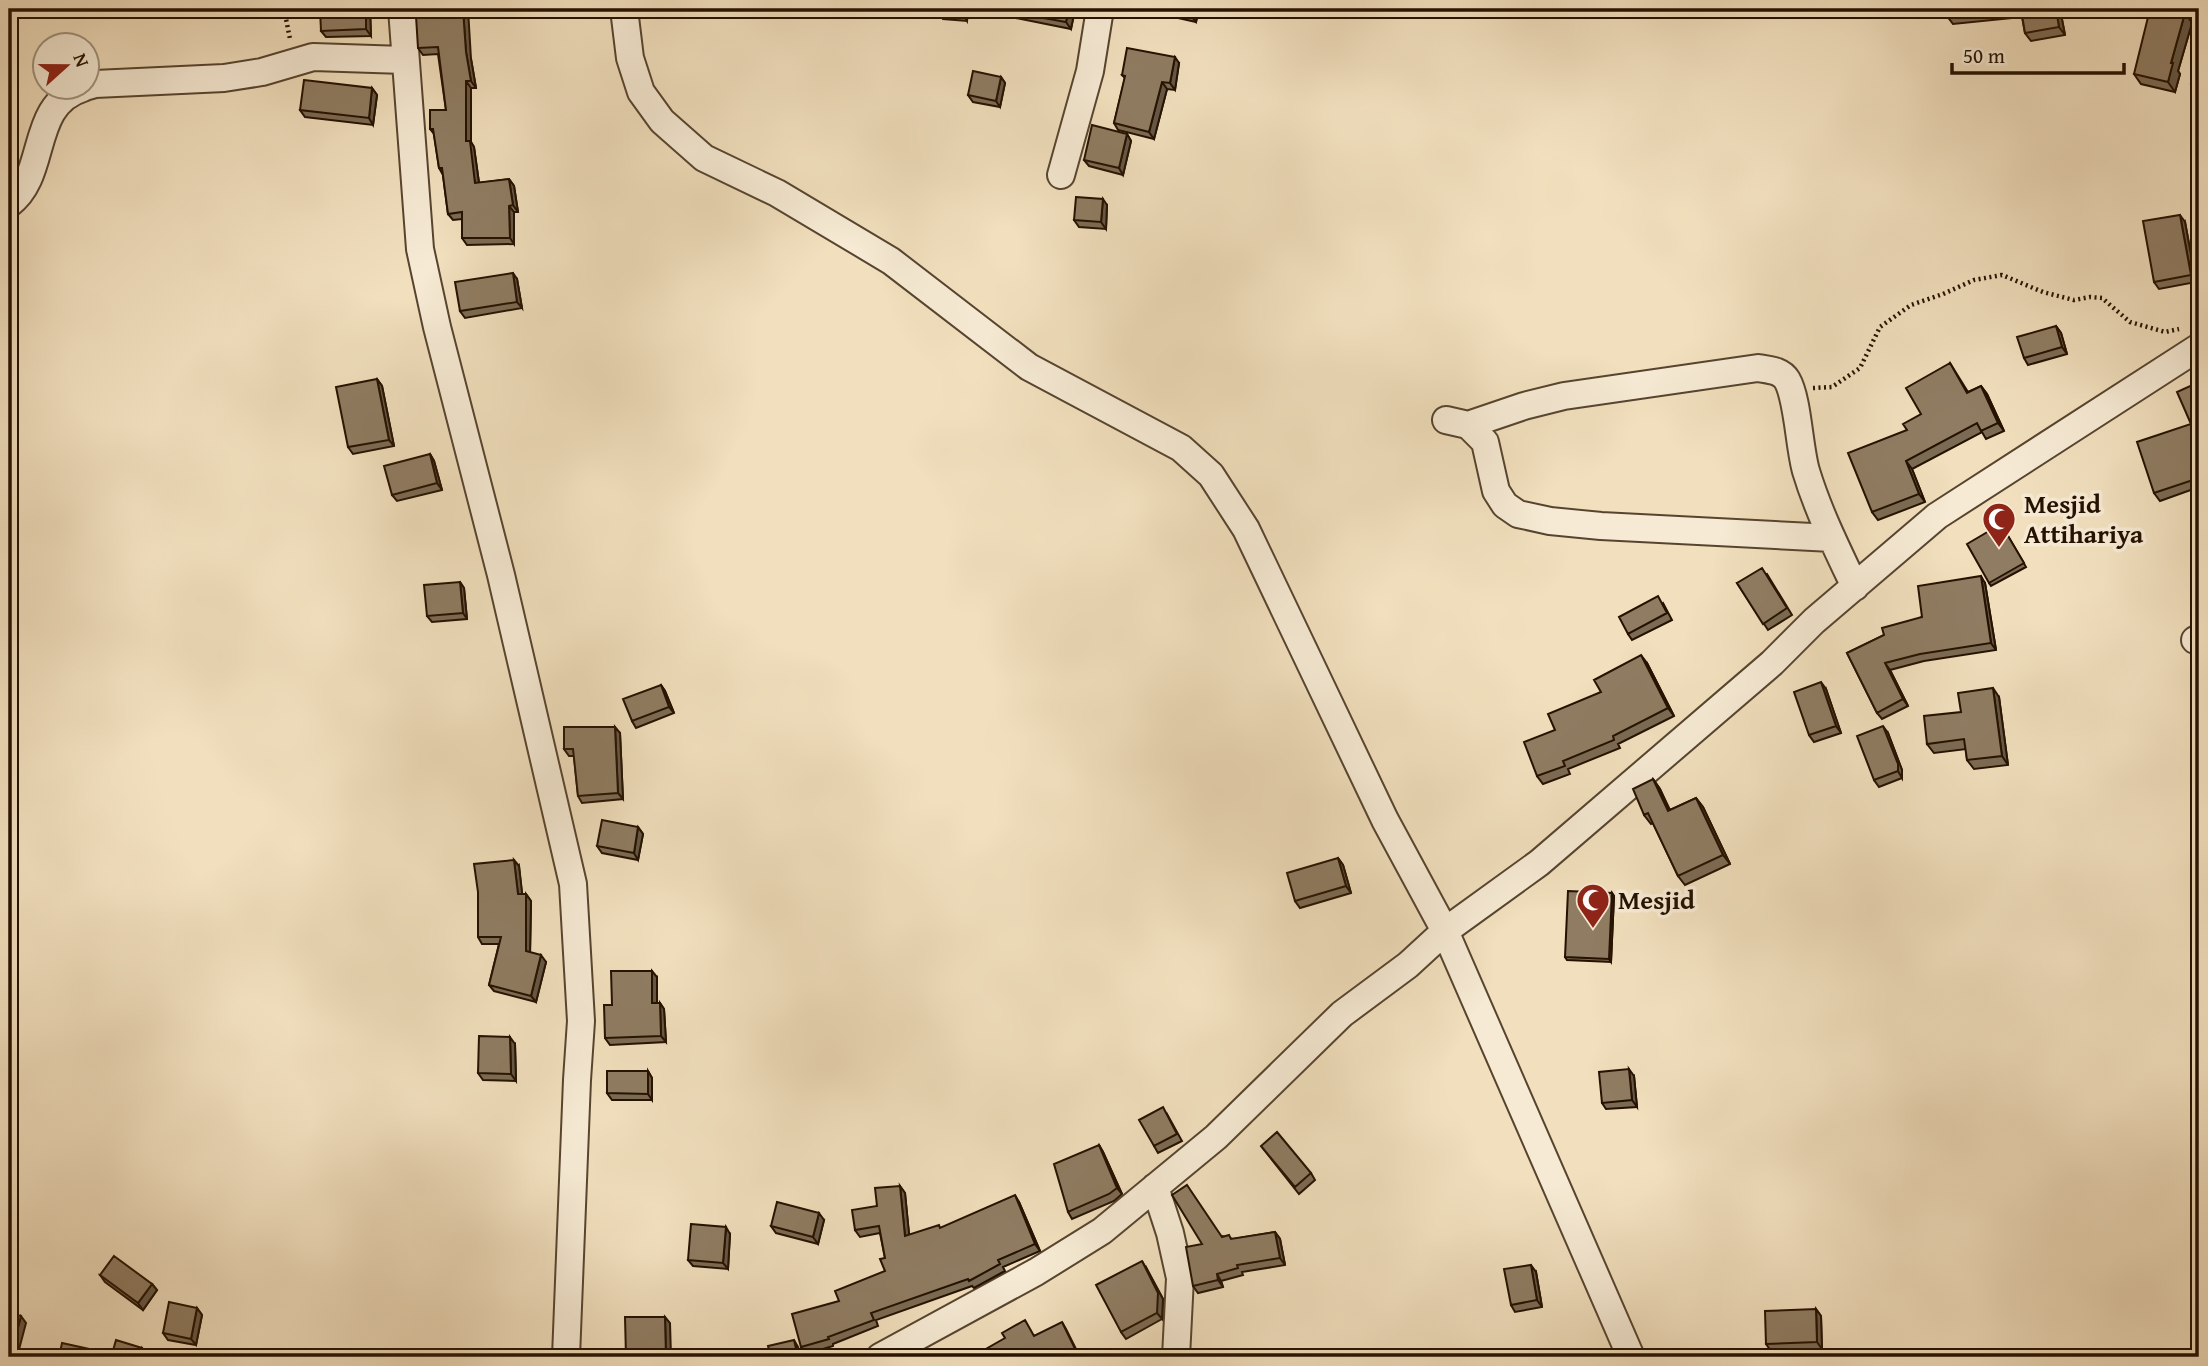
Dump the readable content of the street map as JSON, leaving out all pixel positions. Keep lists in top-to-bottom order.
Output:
{
  "places": {
    "mosque": ["Mesjid Attihariya", "Mesjid"]
  },
  "scale_bar": "50 m",
  "north": "right"
}
